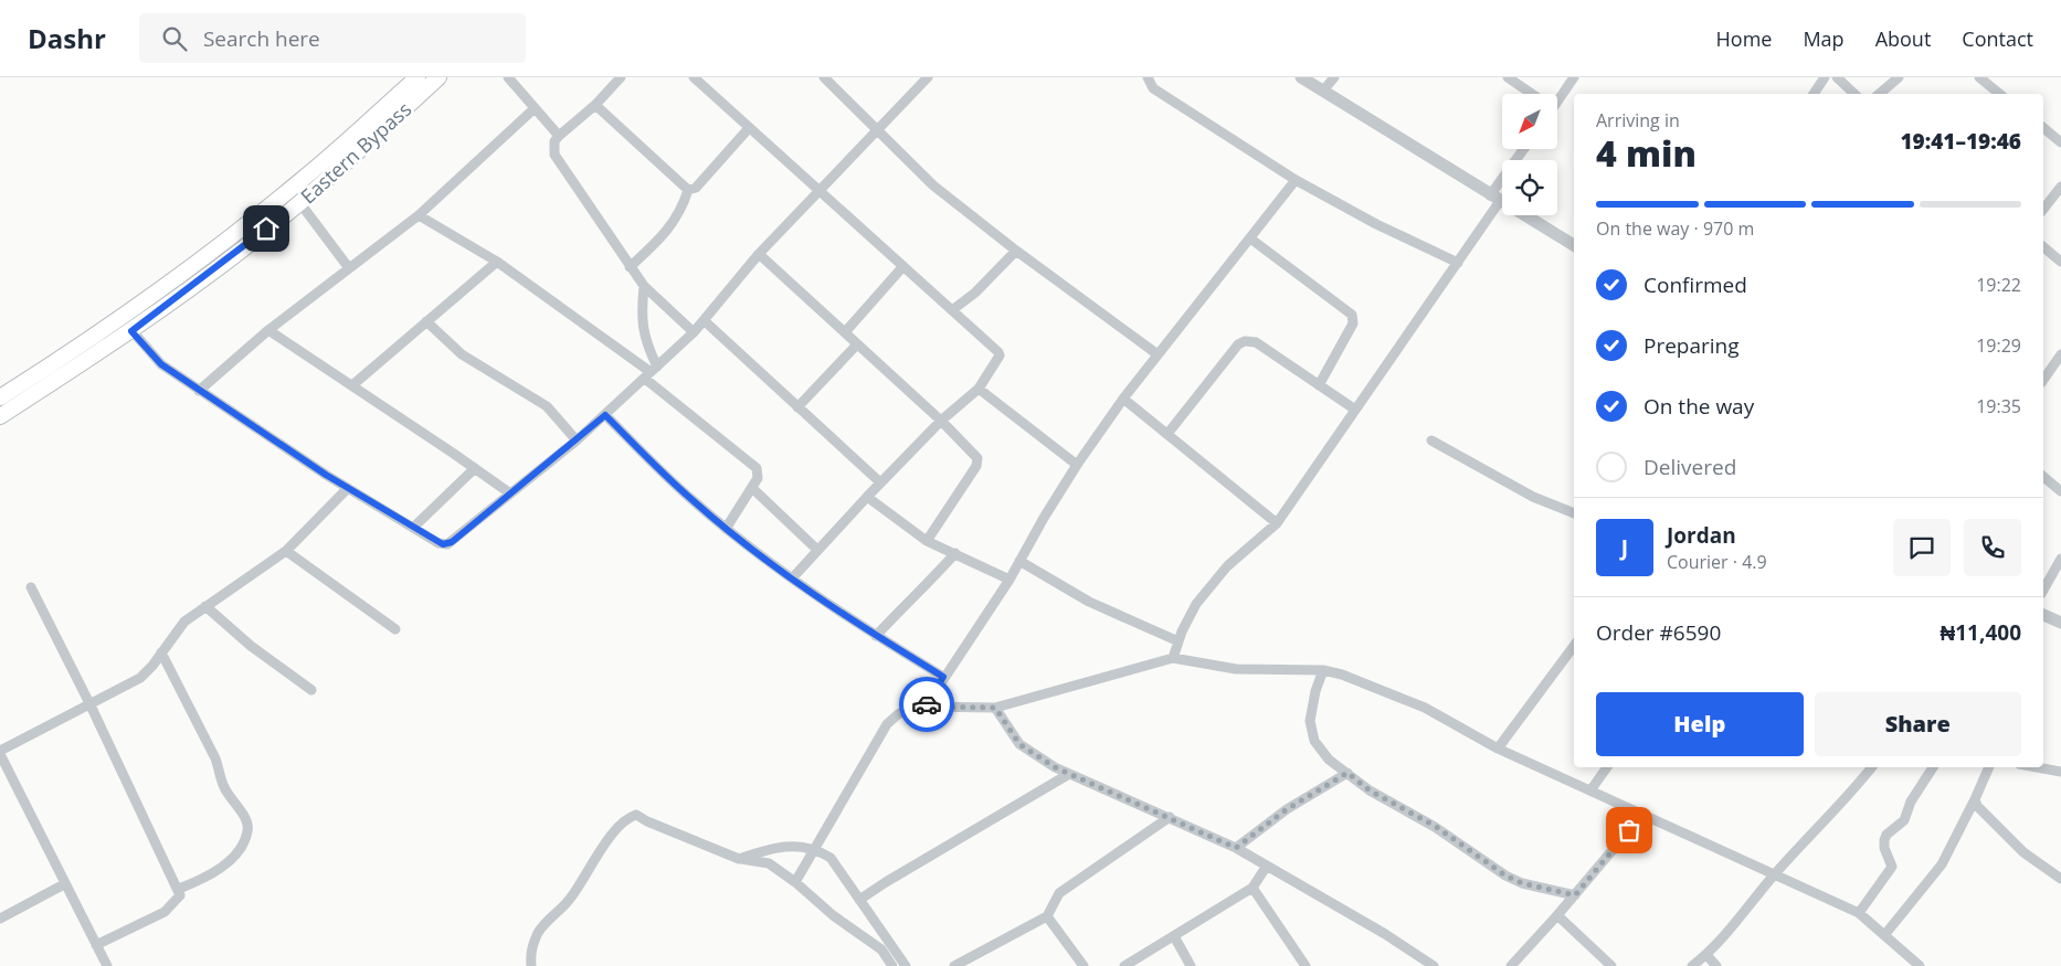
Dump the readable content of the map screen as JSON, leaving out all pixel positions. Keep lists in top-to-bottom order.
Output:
{
  "streets": {
    "main road": ["Eastern Bypass"]
  },
  "north": "bottom left",
  "page": {
    "header": "Dashr",
    "search": "Search here",
    "nav": [
      "Home",
      "Map",
      "About",
      "Contact"
    ],
    "heading": ["4 min", "Arriving in", "19:41–19:46"],
    "panel": [
      "Jordan",
      "Courier · 4.9",
      "Order #6590",
      "₦11,400"
    ],
    "bar": "On the way · 970 m",
    "list": [
      ["Confirmed", "19:22"],
      ["Preparing", "19:29"],
      ["On the way", "19:35"],
      "Delivered"
    ],
    "round": "J",
    "buttons": ["Help", "Share"]
  }
}
